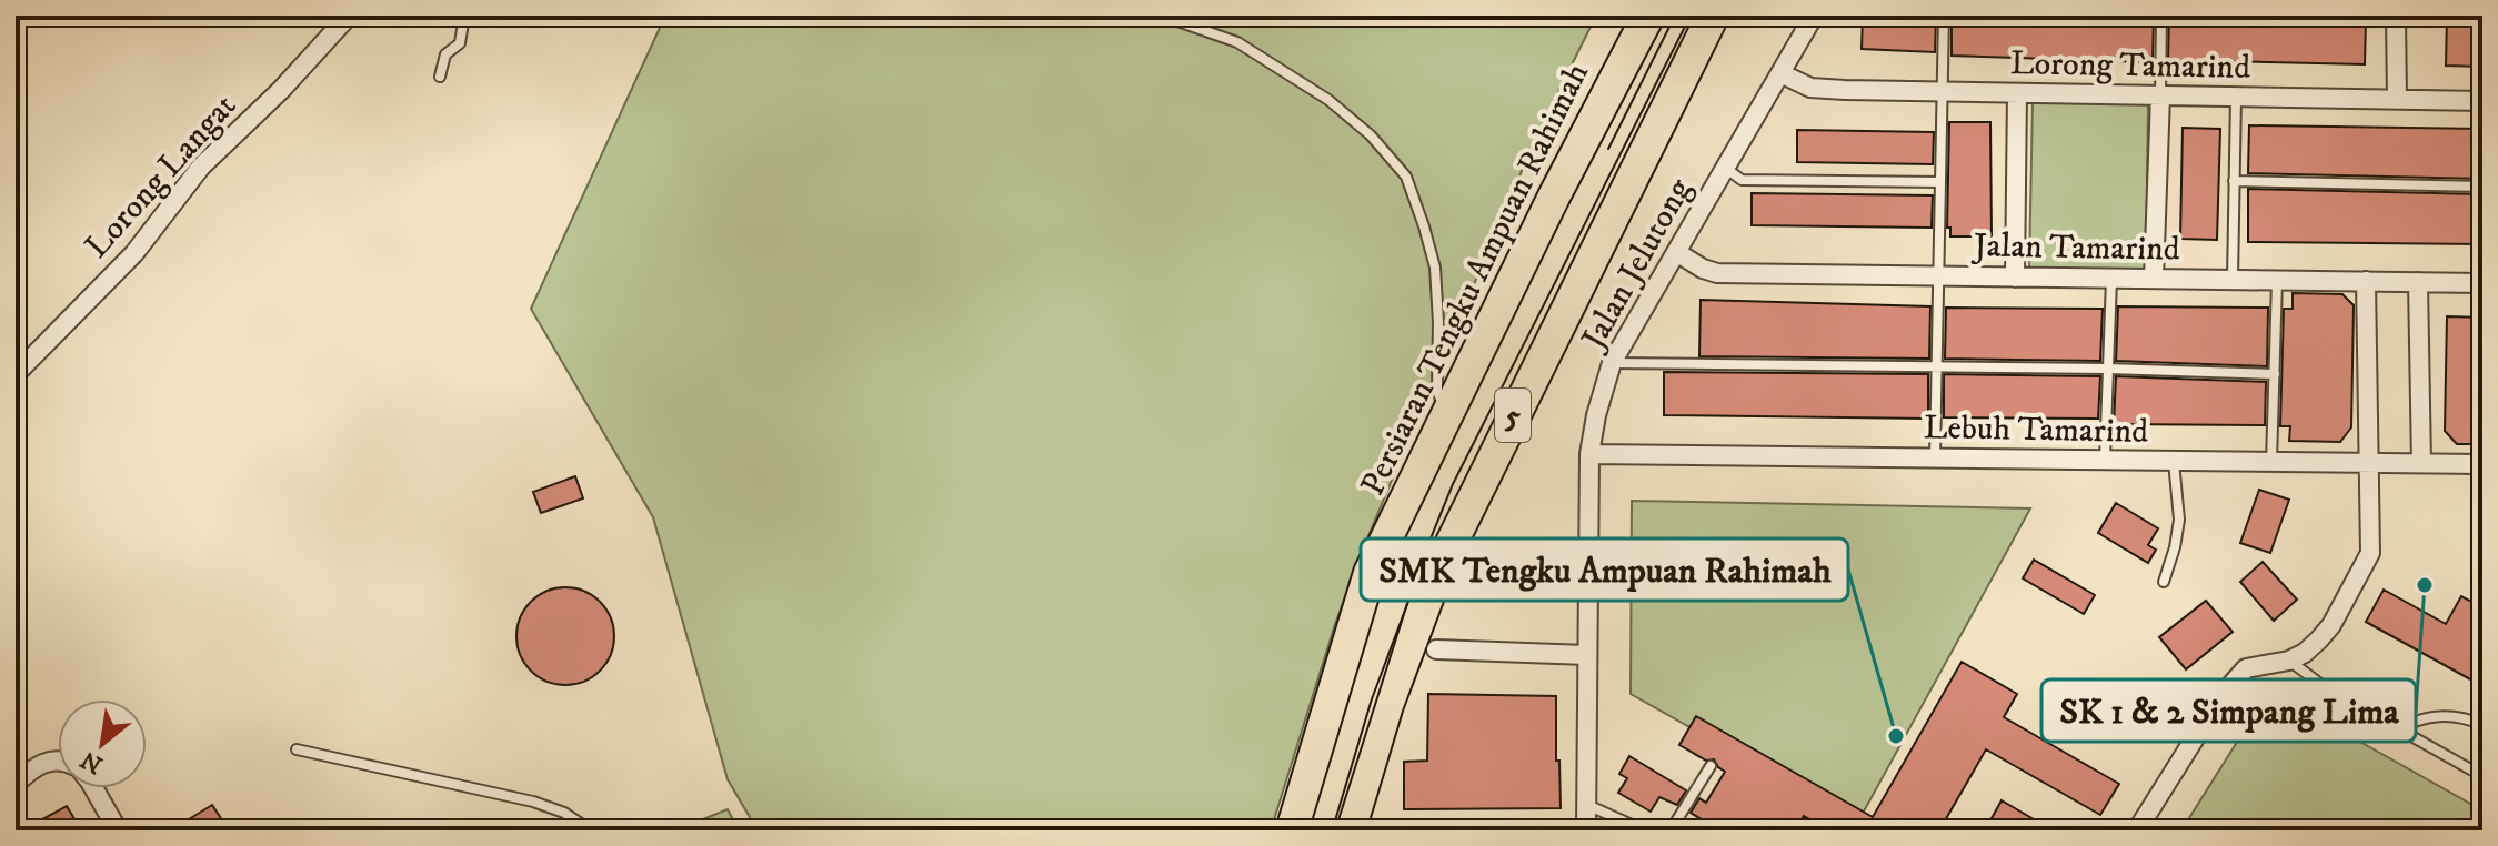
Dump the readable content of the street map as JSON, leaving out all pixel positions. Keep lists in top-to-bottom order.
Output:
{
  "streets": {
    "highway": ["Persiaran Tengku Ampuan Rahimah", "5"],
    "street": [
      "Lorong Tamarind",
      "Lorong Langat",
      "Jalan Tamarind",
      "Jalan Jelutong",
      "Lebuh Tamarind"
    ]
  },
  "crossings": [
    ["Lorong Tamarind", "Jalan Jelutong"],
    ["Jalan Tamarind", "Jalan Jelutong"],
    ["Jalan Jelutong", "Lebuh Tamarind"]
  ],
  "places": ["SK 1 & 2 Simpang Lima", "SMK Tengku Ampuan Rahimah"],
  "north": "bottom left"
}
